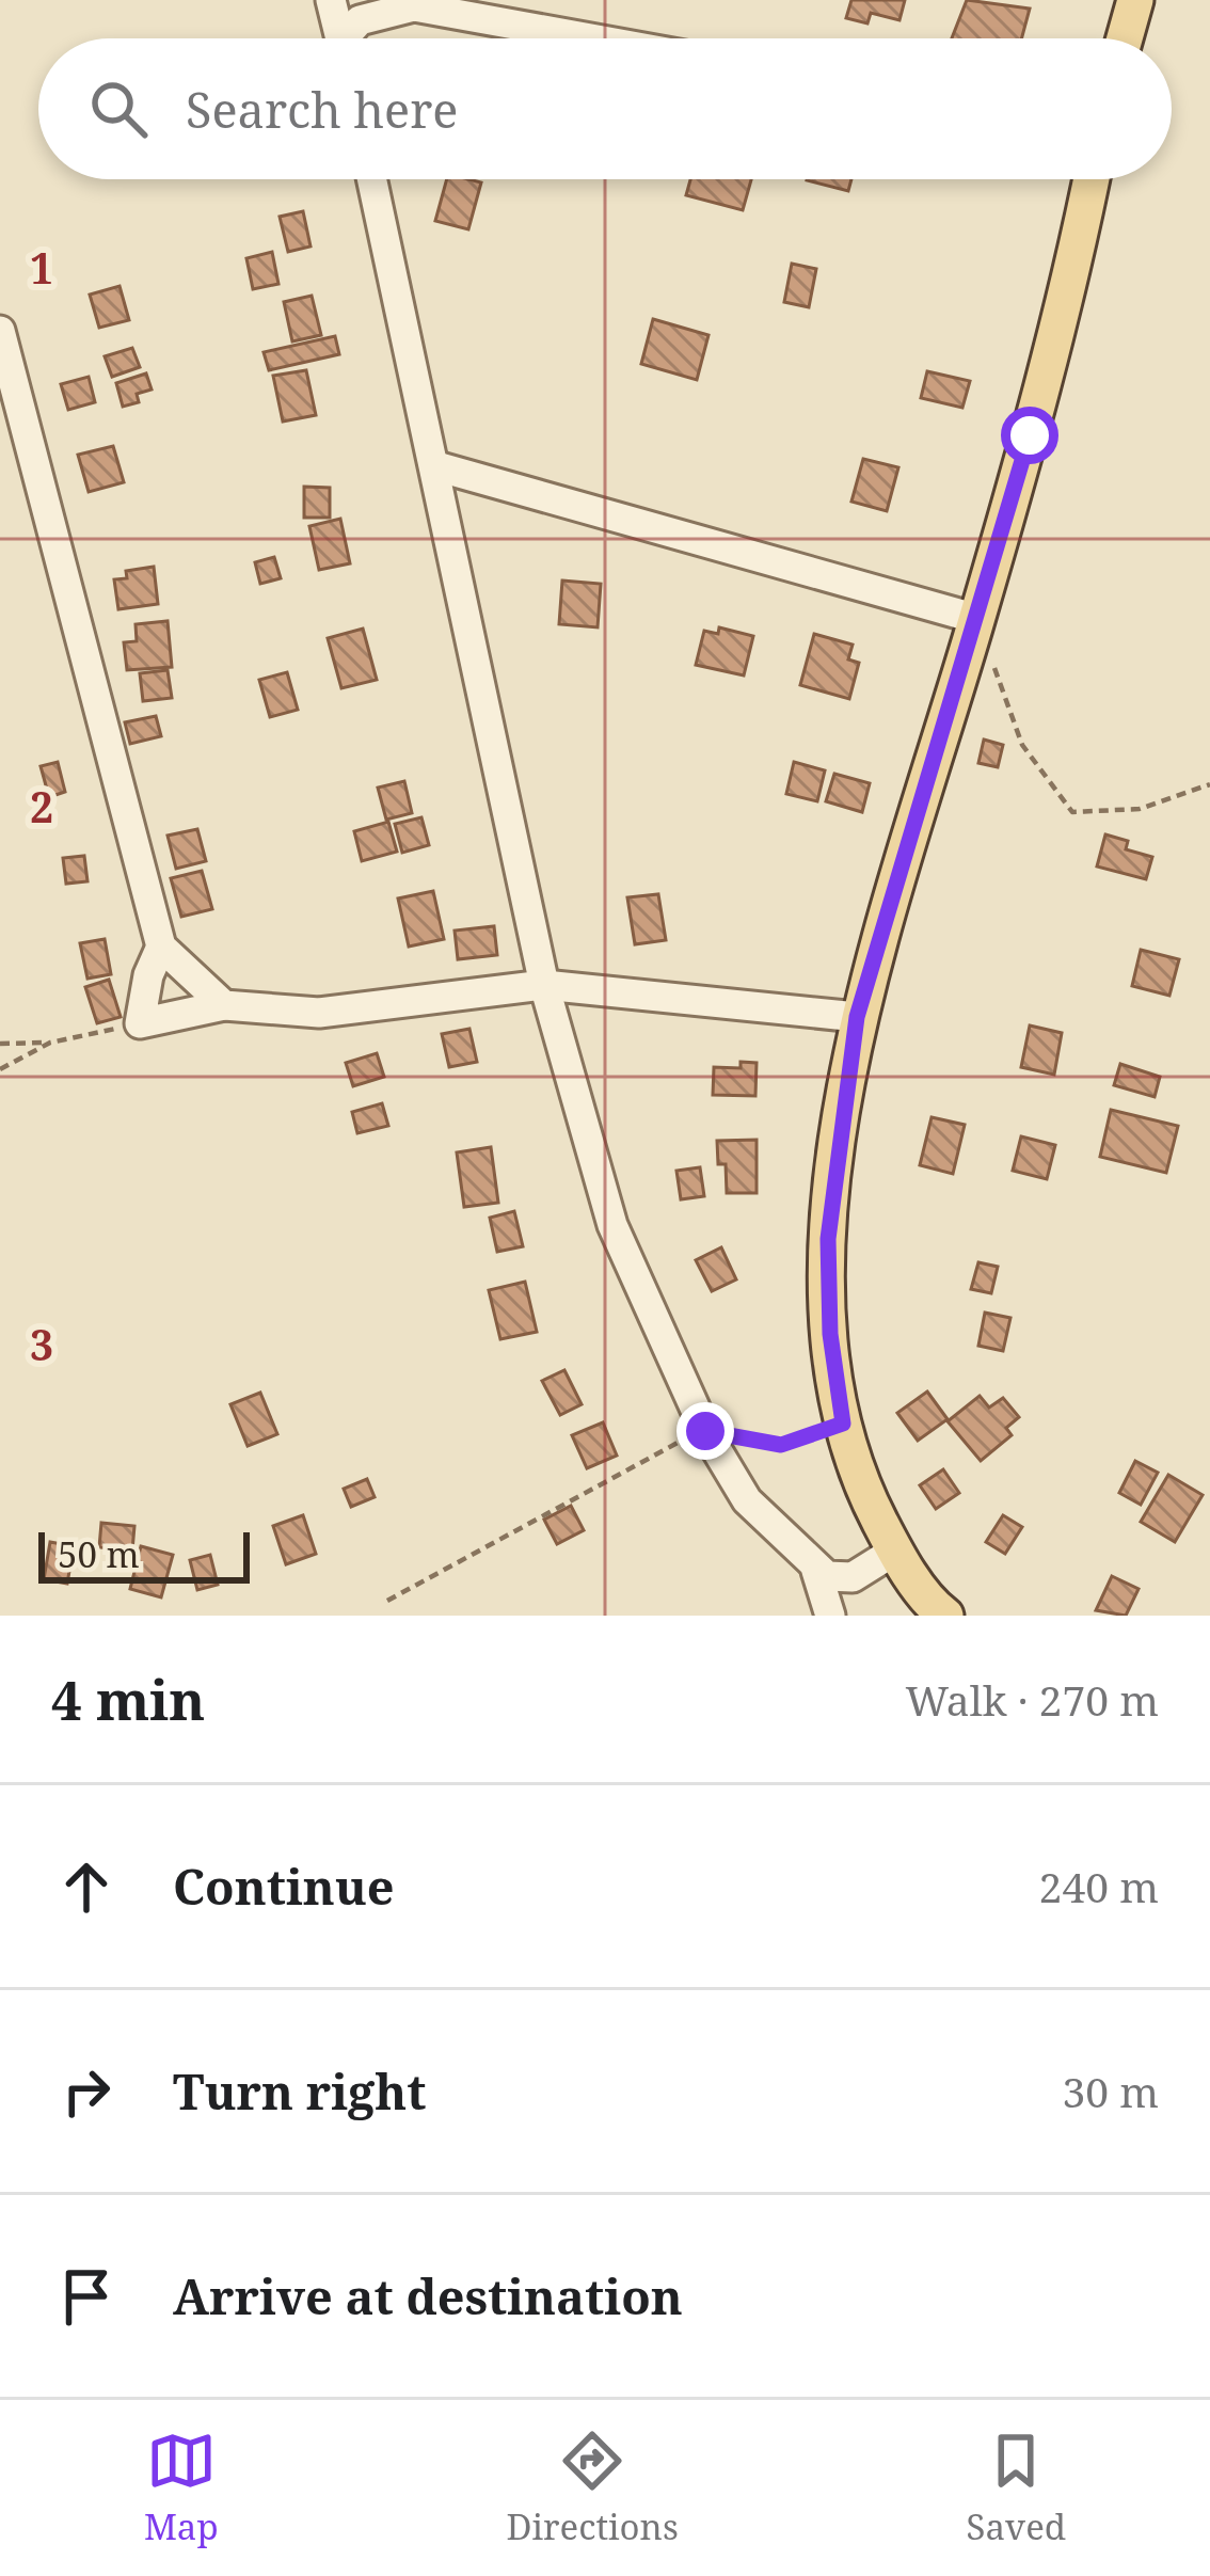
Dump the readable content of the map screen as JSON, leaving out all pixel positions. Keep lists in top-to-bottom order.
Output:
{
  "scale_bar": "50 m",
  "page": {
    "search": "Search here",
    "scale": "50 m",
    "heading": ["4 min", "Walk · 270 m"],
    "list": [
      ["Continue", "240 m"],
      ["Turn right", "30 m"],
      "Arrive at destination"
    ],
    "nav": ["Map", "Directions", "Saved"]
  },
  "grid": {
    "rows": ["1", "2", "3"]
  }
}
